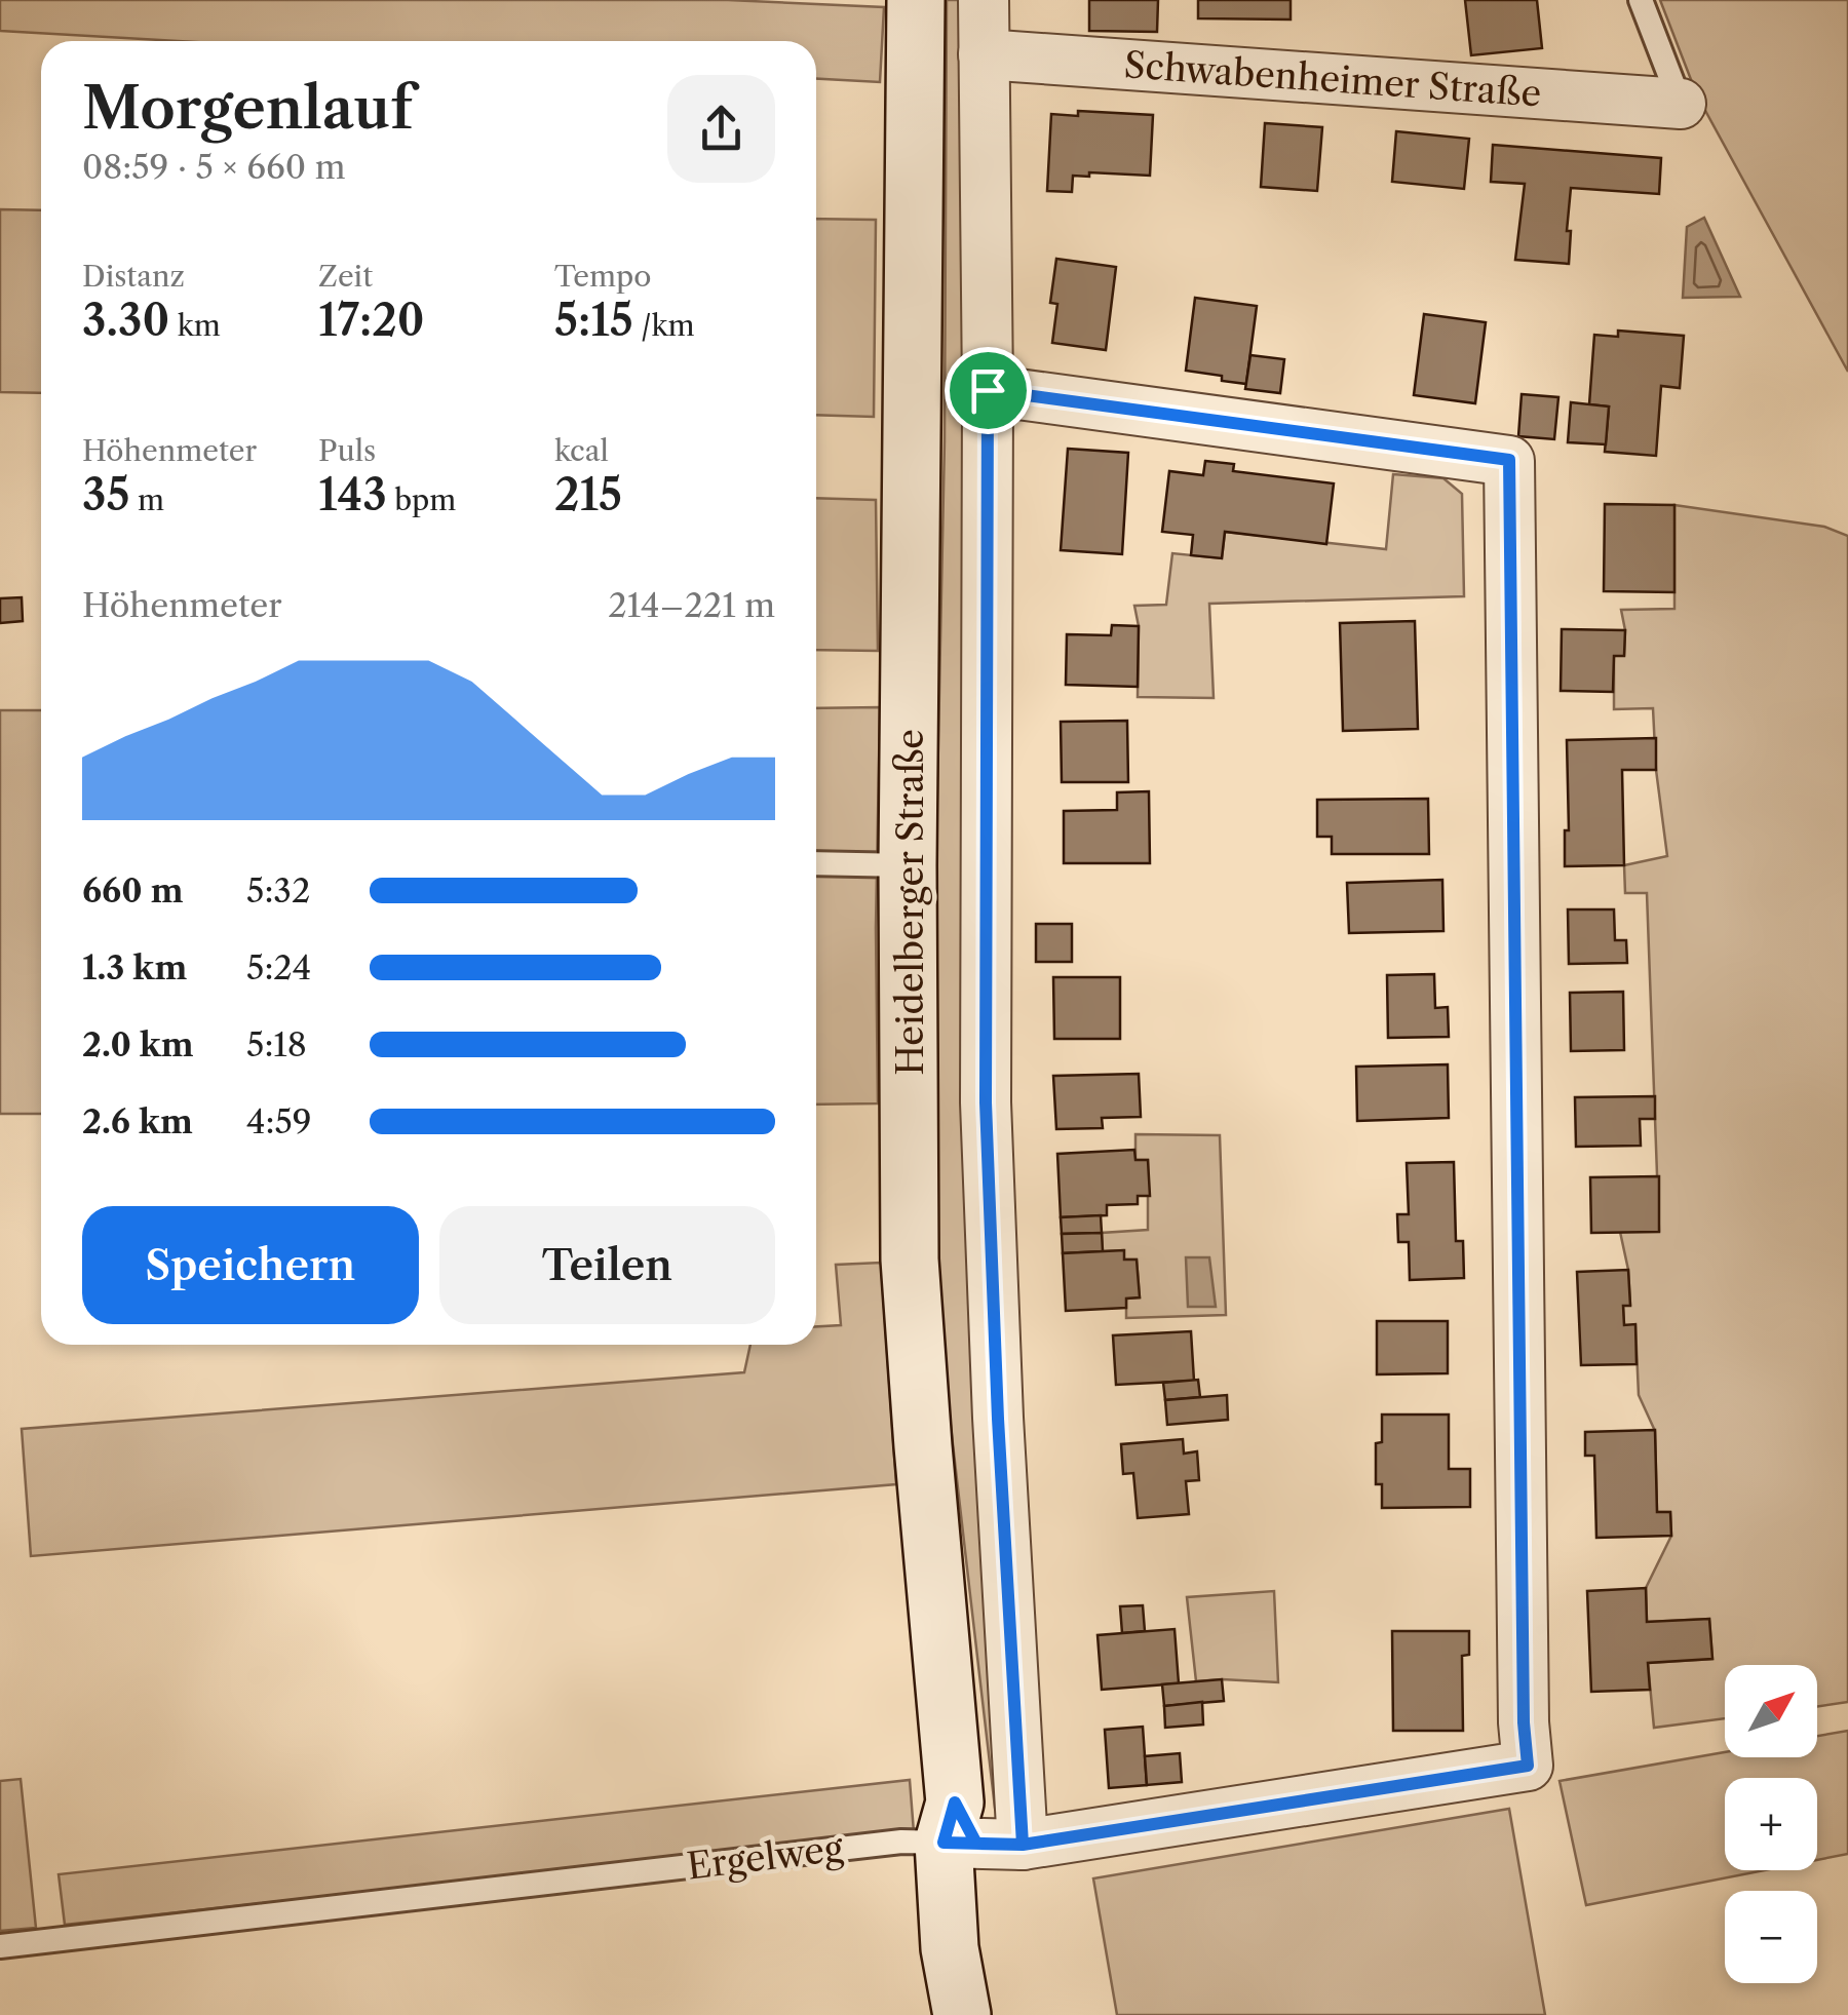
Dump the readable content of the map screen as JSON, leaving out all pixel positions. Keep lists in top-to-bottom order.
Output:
{
  "streets": {
    "main road": ["Heidelberger Straße"],
    "street": ["Schwabenheimer Straße", "Ergelweg"]
  },
  "crossings": [
    ["Schwabenheimer Straße", "Heidelberger Straße"],
    ["Heidelberger Straße", "Ergelweg"]
  ],
  "north": "top right",
  "page": {
    "heading": ["Morgenlauf", "08:59 · 5 × 660 m"],
    "stats": [
      ["Distanz", "3.30 km"],
      ["Zeit", "17:20"],
      ["Tempo", "5:15 /km"],
      ["Höhenmeter", "35 m"],
      ["Puls", "143 bpm"],
      ["kcal", "215"]
    ],
    "chart": ["Höhenmeter", "214–221 m"],
    "list": [
      {
        "name": "660 m",
        "note": "5:32"
      },
      {
        "name": "1.3 km",
        "note": "5:24"
      },
      {
        "name": "2.0 km",
        "note": "5:18"
      },
      {
        "name": "2.6 km",
        "note": "4:59"
      }
    ],
    "buttons": ["Speichern", "Teilen"],
    "map_buttons": ["+", "−"]
  }
}
